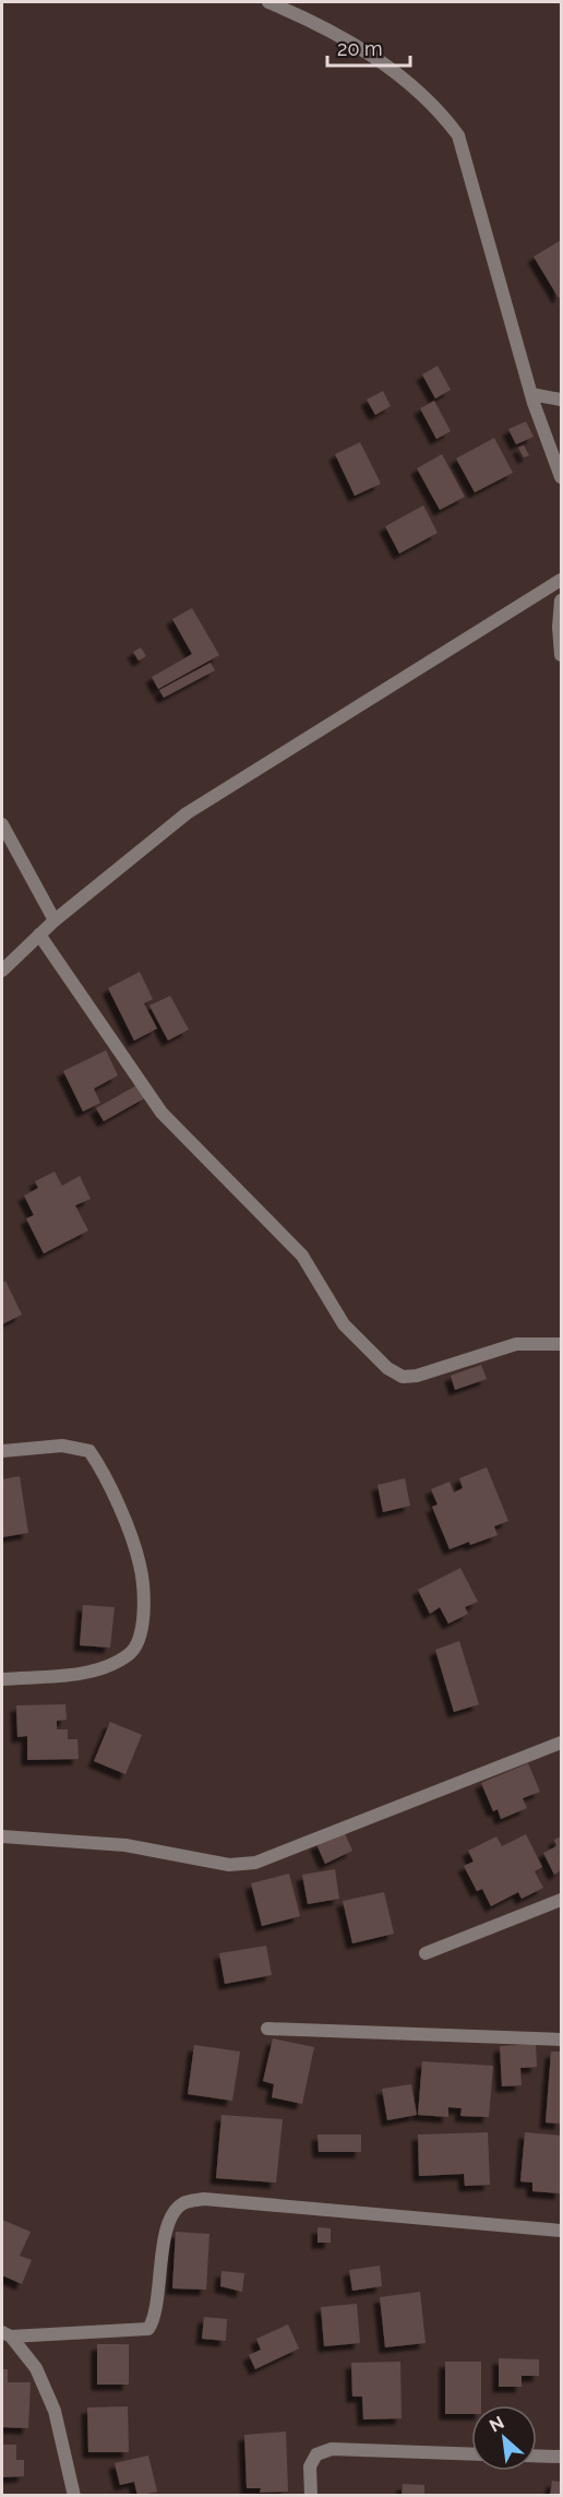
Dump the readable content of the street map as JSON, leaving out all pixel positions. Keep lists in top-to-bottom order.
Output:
{
  "scale_bar": "20 m",
  "north": "top left"
}
